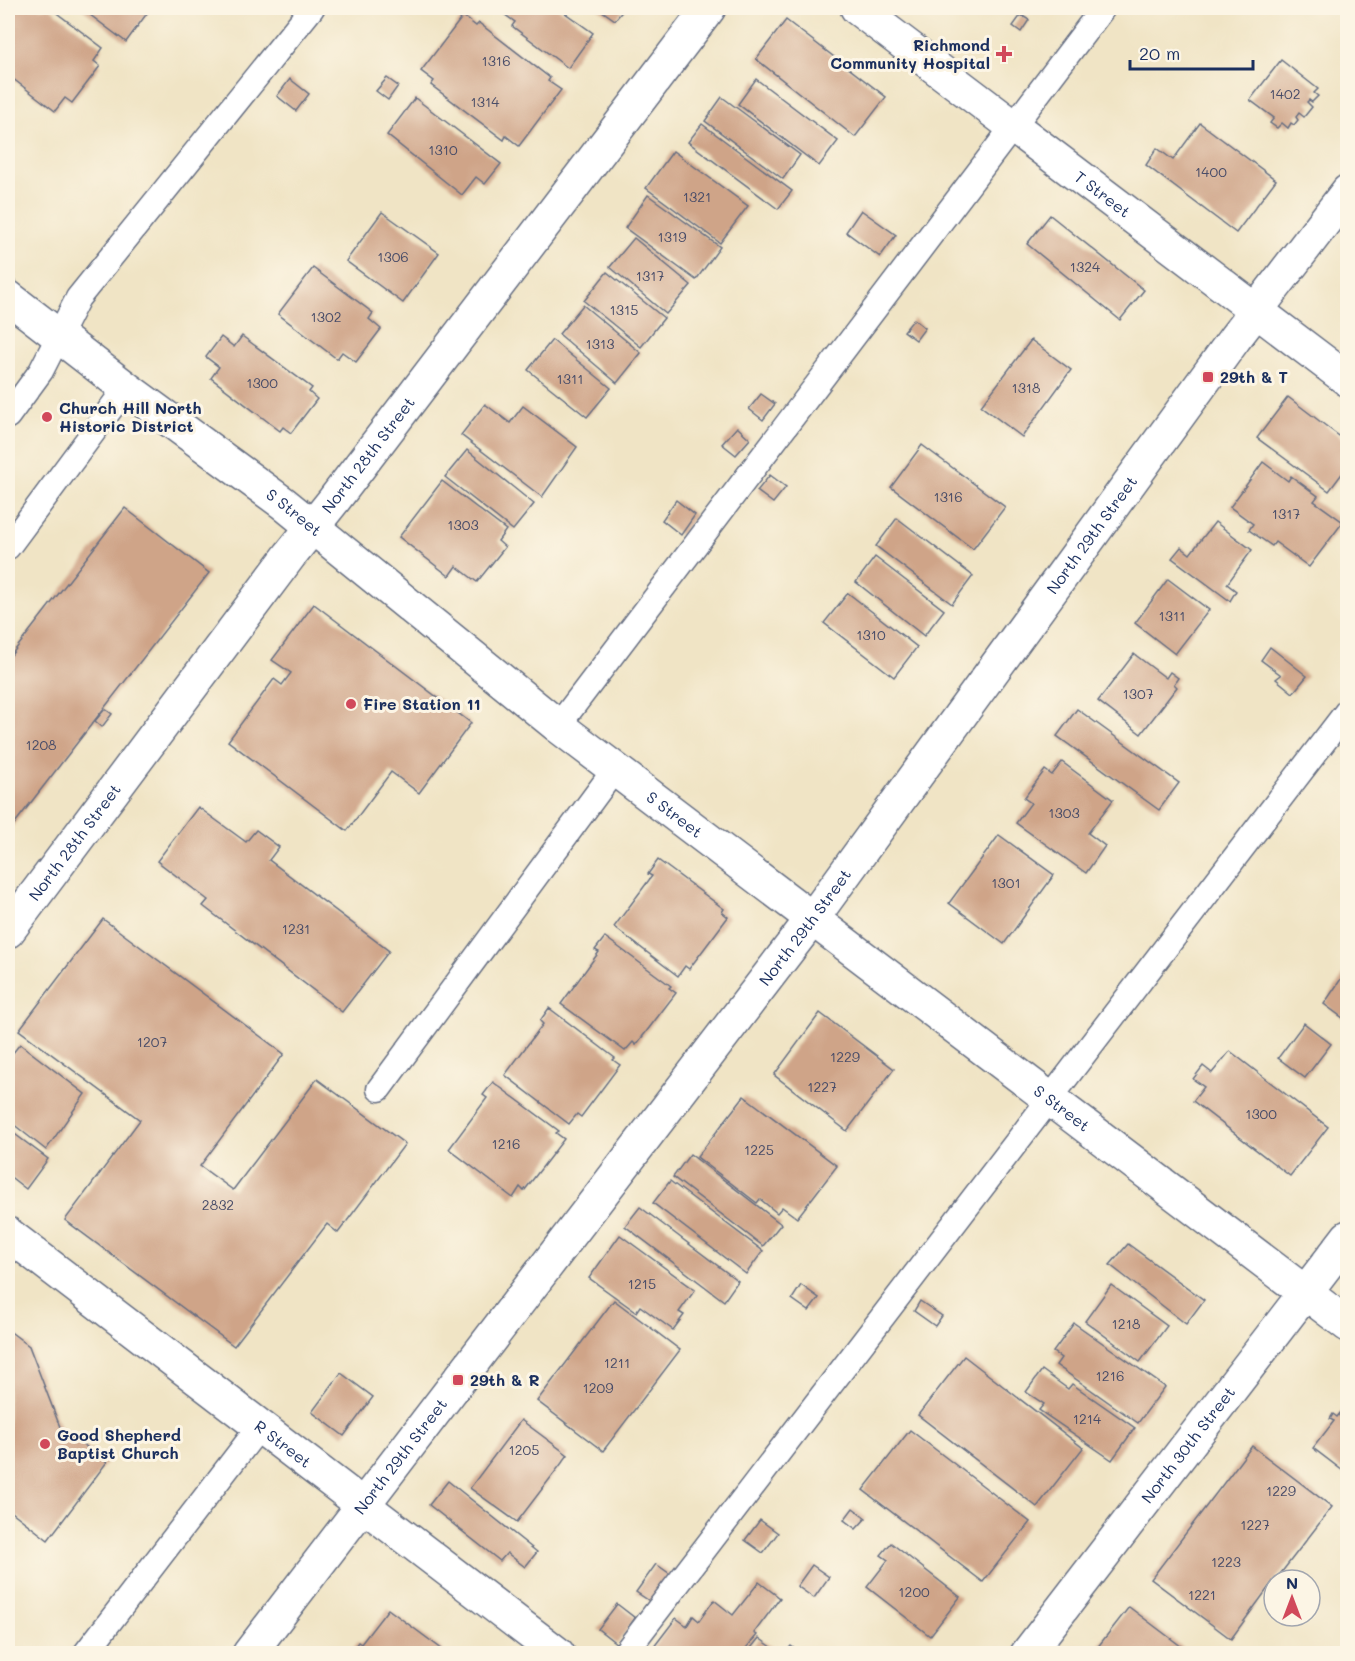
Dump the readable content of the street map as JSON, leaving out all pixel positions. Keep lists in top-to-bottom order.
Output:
{
  "streets": {
    "street": [
      "T Street",
      "North 28th Street",
      "S Street",
      "North 29th Street",
      "R Street",
      "North 30th Street"
    ]
  },
  "crossings": [
    ["T Street", "North 29th Street"],
    ["North 28th Street", "S Street"],
    ["S Street", "North 29th Street"],
    ["S Street", "North 30th Street"],
    ["North 29th Street", "R Street"]
  ],
  "places": {
    "health": ["Richmond Community Hospital"],
    "transit": ["29th & T", "29th & R"],
    "other": ["Church Hill North Historic District", "Fire Station 11", "Good Shepherd Baptist Church"]
  },
  "house_numbers": [
    "1316",
    "1402",
    "1314",
    "1310",
    "1400",
    "1321",
    "1319",
    "1306",
    "1324",
    "1317",
    "1315",
    "1302",
    "1313",
    "1311",
    "1300",
    "1318",
    "1316",
    "1317",
    "1303",
    "1311",
    "1310",
    "1307",
    "1208",
    "1303",
    "1301",
    "1231",
    "1207",
    "1229",
    "1227",
    "1300",
    "1216",
    "1225",
    "2832",
    "1215",
    "1218",
    "1211",
    "1216",
    "1209",
    "1214",
    "1205",
    "1229",
    "1227",
    "1223",
    "1200",
    "1221"
  ],
  "scale_bar": "20 m",
  "north": "top"
}
